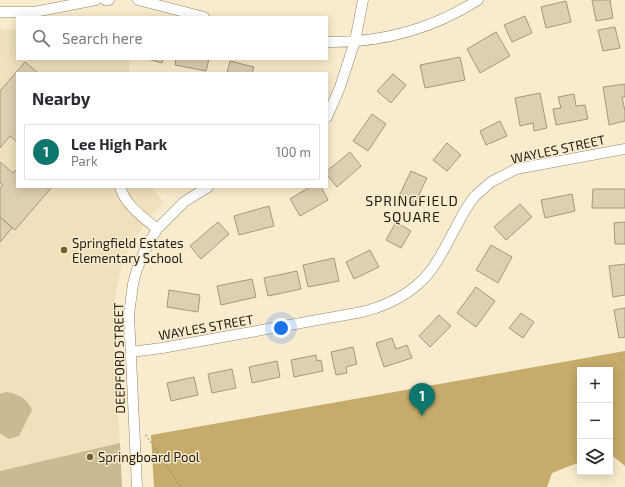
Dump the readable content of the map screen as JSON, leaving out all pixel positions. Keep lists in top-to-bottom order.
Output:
{
  "streets": {
    "street": ["WAYLES STREET", "DEEPFORD STREET"]
  },
  "crossings": [
    ["WAYLES STREET", "DEEPFORD STREET"]
  ],
  "districts": ["SPRINGFIELD SQUARE"],
  "places": ["Springfield Estates Elementary School", "Springboard Pool"],
  "page": {
    "search": "Search here",
    "heading": "Nearby",
    "list": [
      {
        "mark": "1",
        "name": "Lee High Park",
        "note": "Park",
        "value": "100 m"
      }
    ],
    "map_buttons": ["+", "−"],
    "pins": "1"
  }
}
